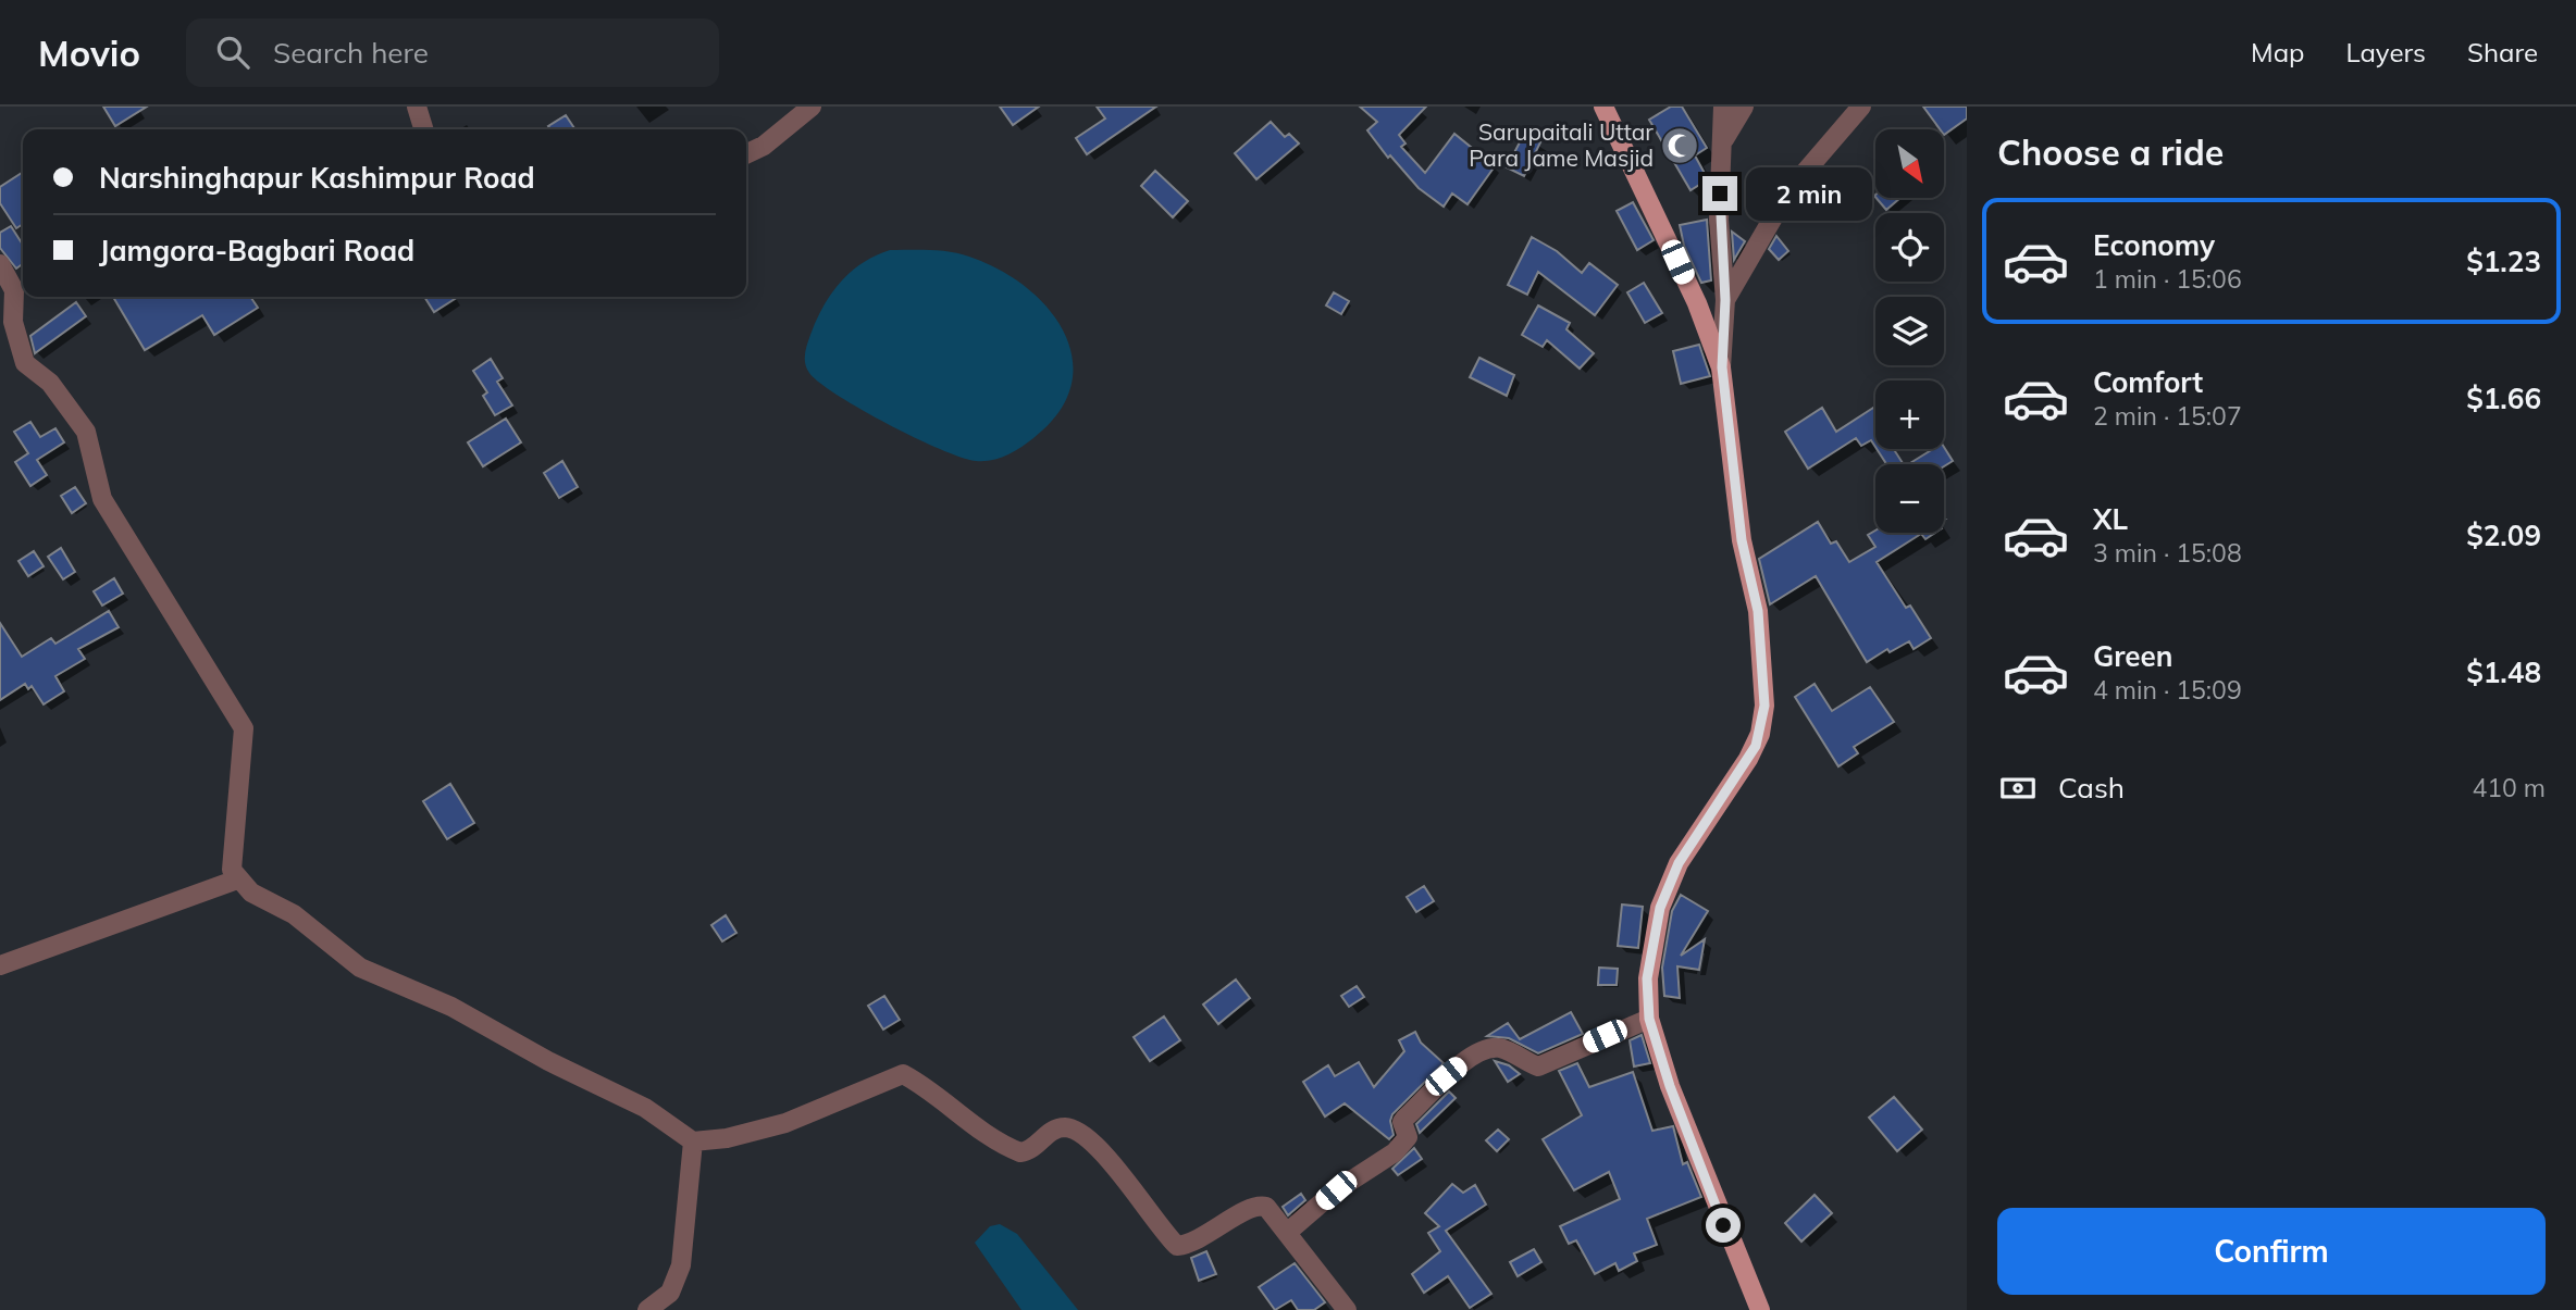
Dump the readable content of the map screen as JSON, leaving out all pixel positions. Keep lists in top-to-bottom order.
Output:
{
  "places": {
    "mosque": ["Sarupaitali Uttar Para Jame Masjid"]
  },
  "north": "bottom right",
  "page": {
    "header": "Movio",
    "search": "Search here",
    "nav": ["Map", "Layers", "Share"],
    "heading": "Choose a ride",
    "map_buttons": ["+", "−"],
    "banner": ["Narshinghapur Kashimpur Road", "Jamgora-Bagbari Road"],
    "bubble": "2 min",
    "list": [
      {
        "name": "Economy",
        "note": "1 min · 15:06",
        "value": "$1.23"
      },
      {
        "name": "Comfort",
        "note": "2 min · 15:07",
        "value": "$1.66"
      },
      {
        "name": "XL",
        "note": "3 min · 15:08",
        "value": "$2.09"
      },
      {
        "name": "Green",
        "note": "4 min · 15:09",
        "value": "$1.48"
      }
    ],
    "pay": ["Cash", "410 m"],
    "buttons": "Confirm"
  }
}
